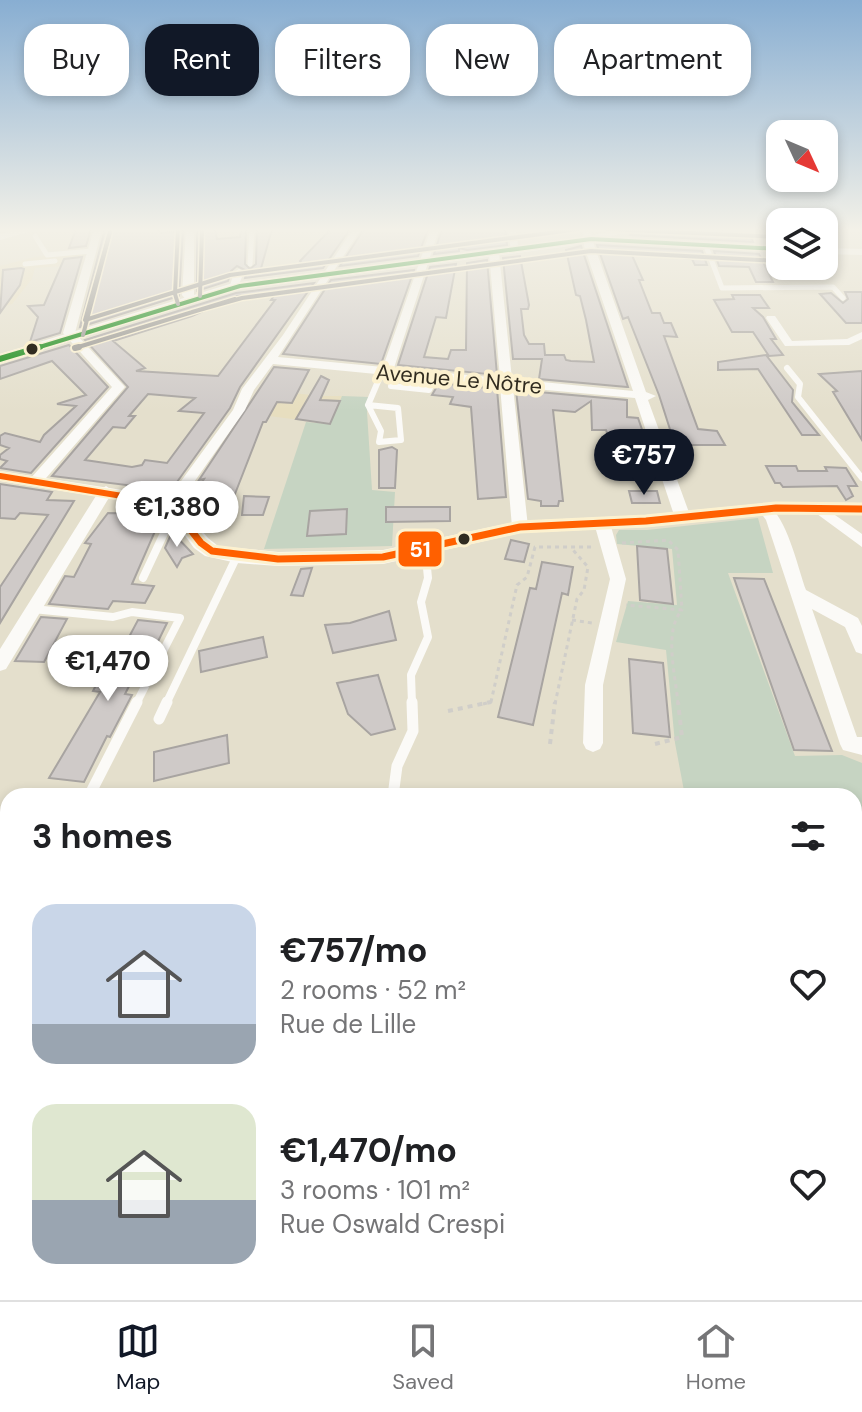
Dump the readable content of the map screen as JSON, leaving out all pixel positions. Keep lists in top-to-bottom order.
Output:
{
  "streets": {
    "street": ["Avenue Le Nôtre"]
  },
  "lines": ["transit line 51"],
  "north": "bottom right",
  "page": {
    "chip": [
      "Buy",
      "Rent",
      "Filters",
      "New",
      "Apartment"
    ],
    "price": ["€757", "€1,380", "€1,470"],
    "heading": "3 homes",
    "list": [
      {
        "name": "€757/mo",
        "note": "2 rooms · 52 m² · Rue de Lille"
      },
      {
        "name": "€1,470/mo",
        "note": "3 rooms · 101 m² · Rue Oswald Crespi"
      }
    ],
    "tabs": ["Map", "Saved", "Home"]
  }
}
